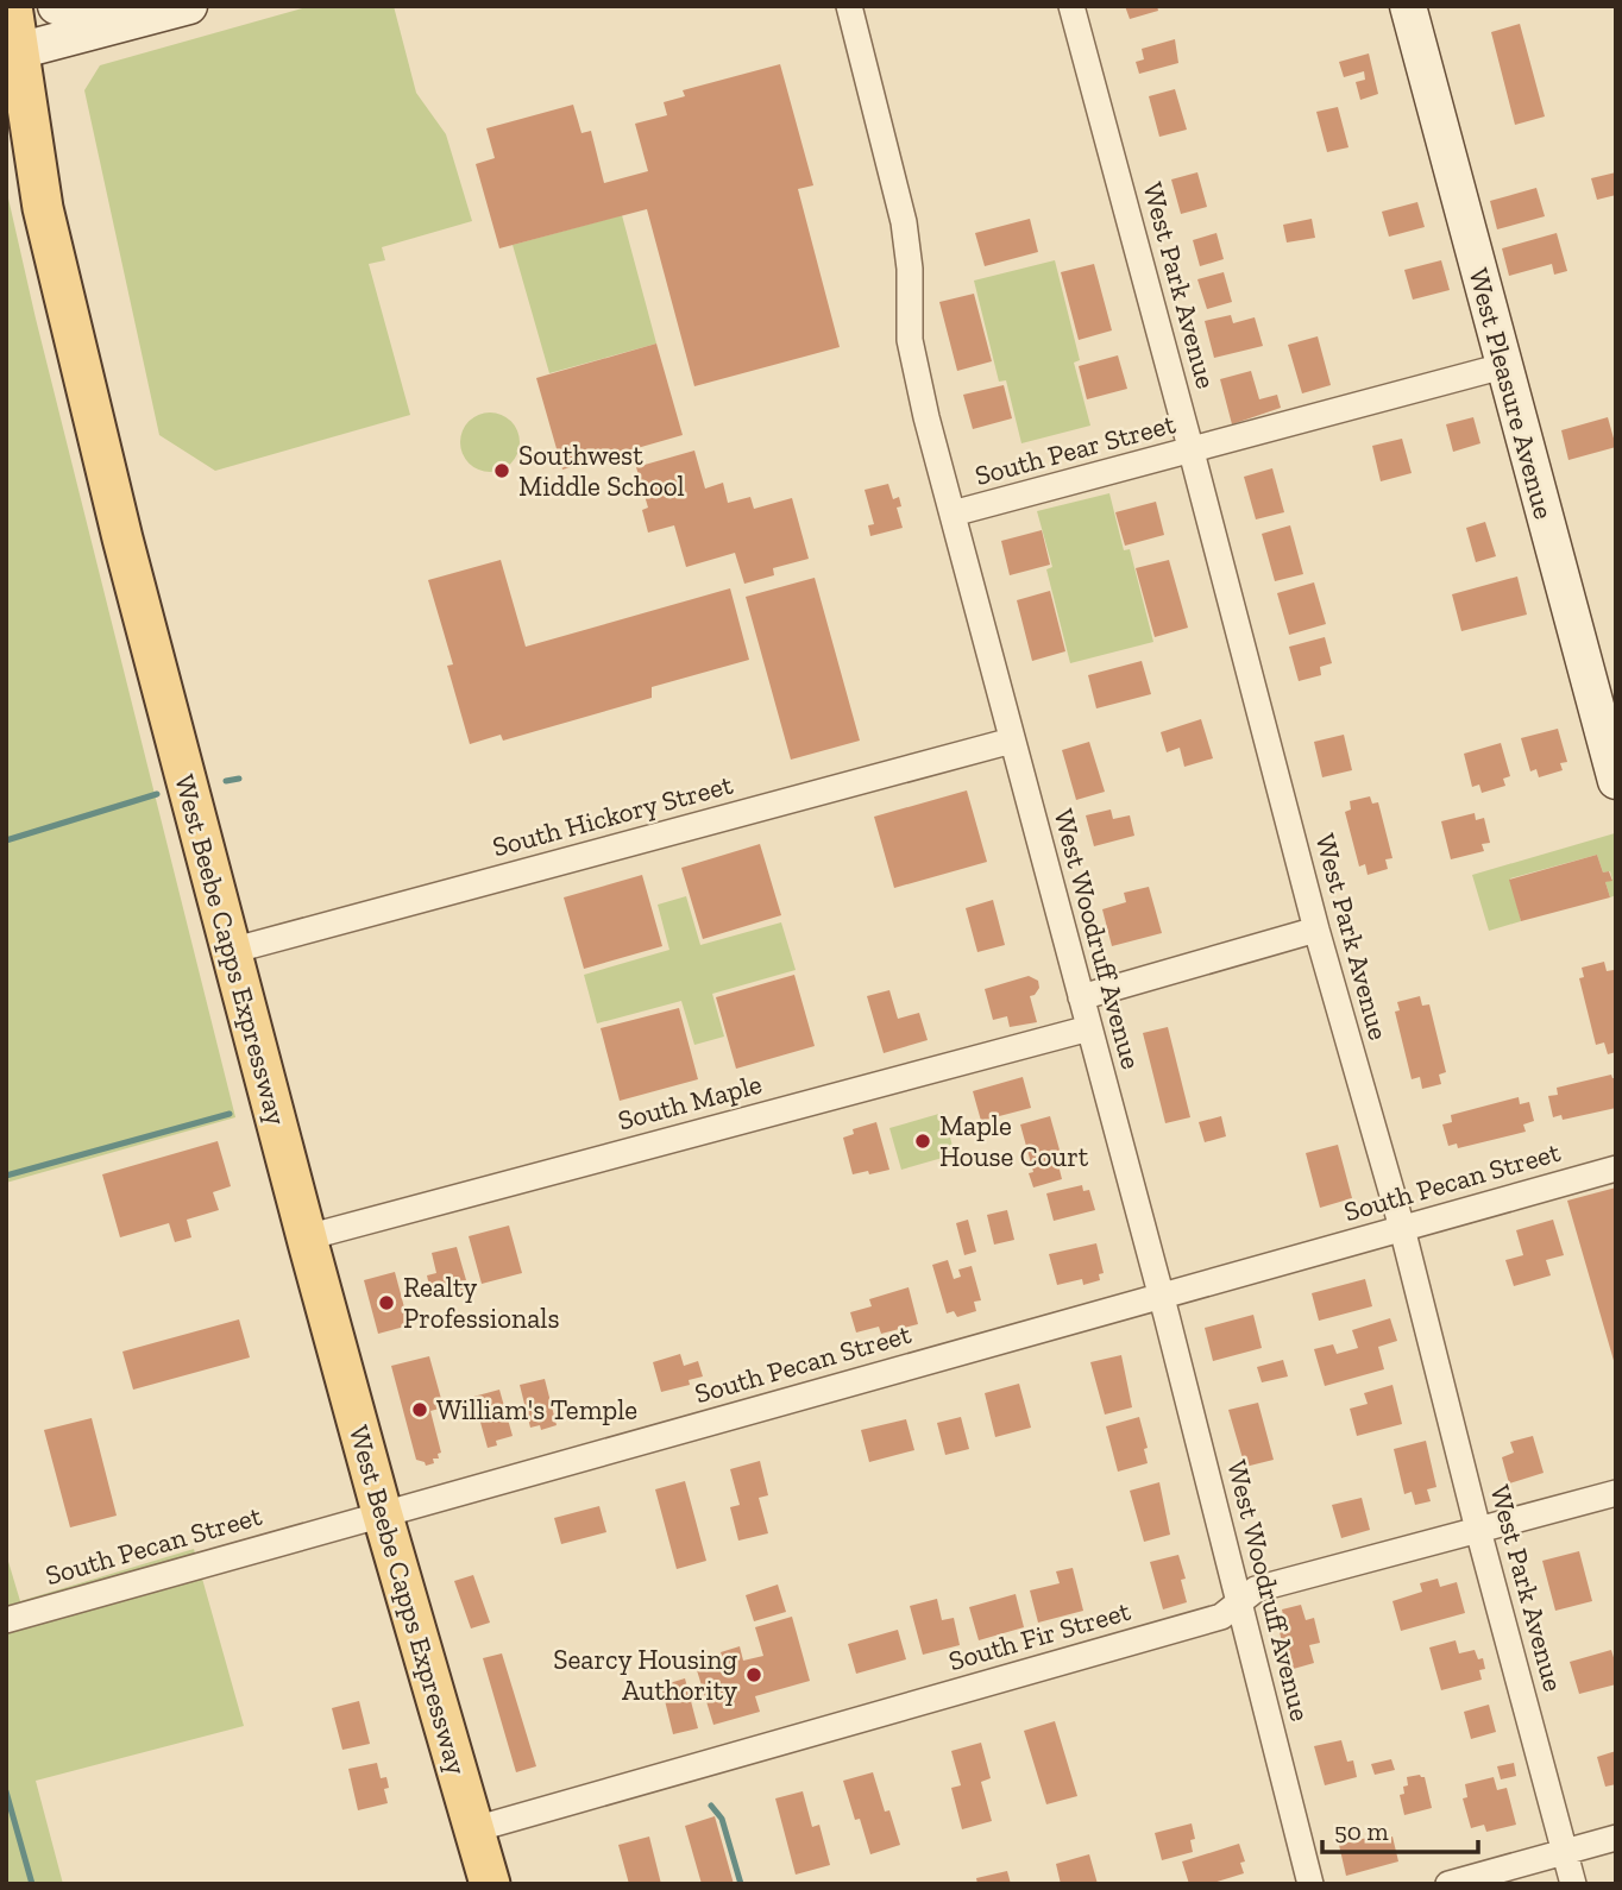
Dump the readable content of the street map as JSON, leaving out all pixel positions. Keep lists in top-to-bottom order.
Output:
{
  "streets": {
    "main road": ["West Beebe Capps Expressway"],
    "street": [
      "West Park Avenue",
      "West Pleasure Avenue",
      "South Pear Street",
      "South Hickory Street",
      "West Woodruff Avenue",
      "South Maple",
      "South Pecan Street",
      "South Fir Street"
    ]
  },
  "crossings": [
    ["West Park Avenue", "South Pear Street"],
    ["West Park Avenue", "South Pecan Street"],
    ["West Park Avenue", "South Fir Street"],
    ["West Pleasure Avenue", "South Pear Street"],
    ["South Pear Street", "West Woodruff Avenue"],
    ["South Hickory Street", "West Woodruff Avenue"],
    ["South Hickory Street", "West Beebe Capps Expressway"],
    ["West Woodruff Avenue", "South Maple"],
    ["West Woodruff Avenue", "South Pecan Street"],
    ["West Woodruff Avenue", "South Fir Street"],
    ["West Beebe Capps Expressway", "South Maple"],
    ["West Beebe Capps Expressway", "South Pecan Street"],
    ["West Beebe Capps Expressway", "South Fir Street"]
  ],
  "places": [
    "Southwest Middle School",
    "Maple House Court",
    "Realty Professionals",
    "William's Temple",
    "Searcy Housing Authority"
  ],
  "scale_bar": "50 m"
}
